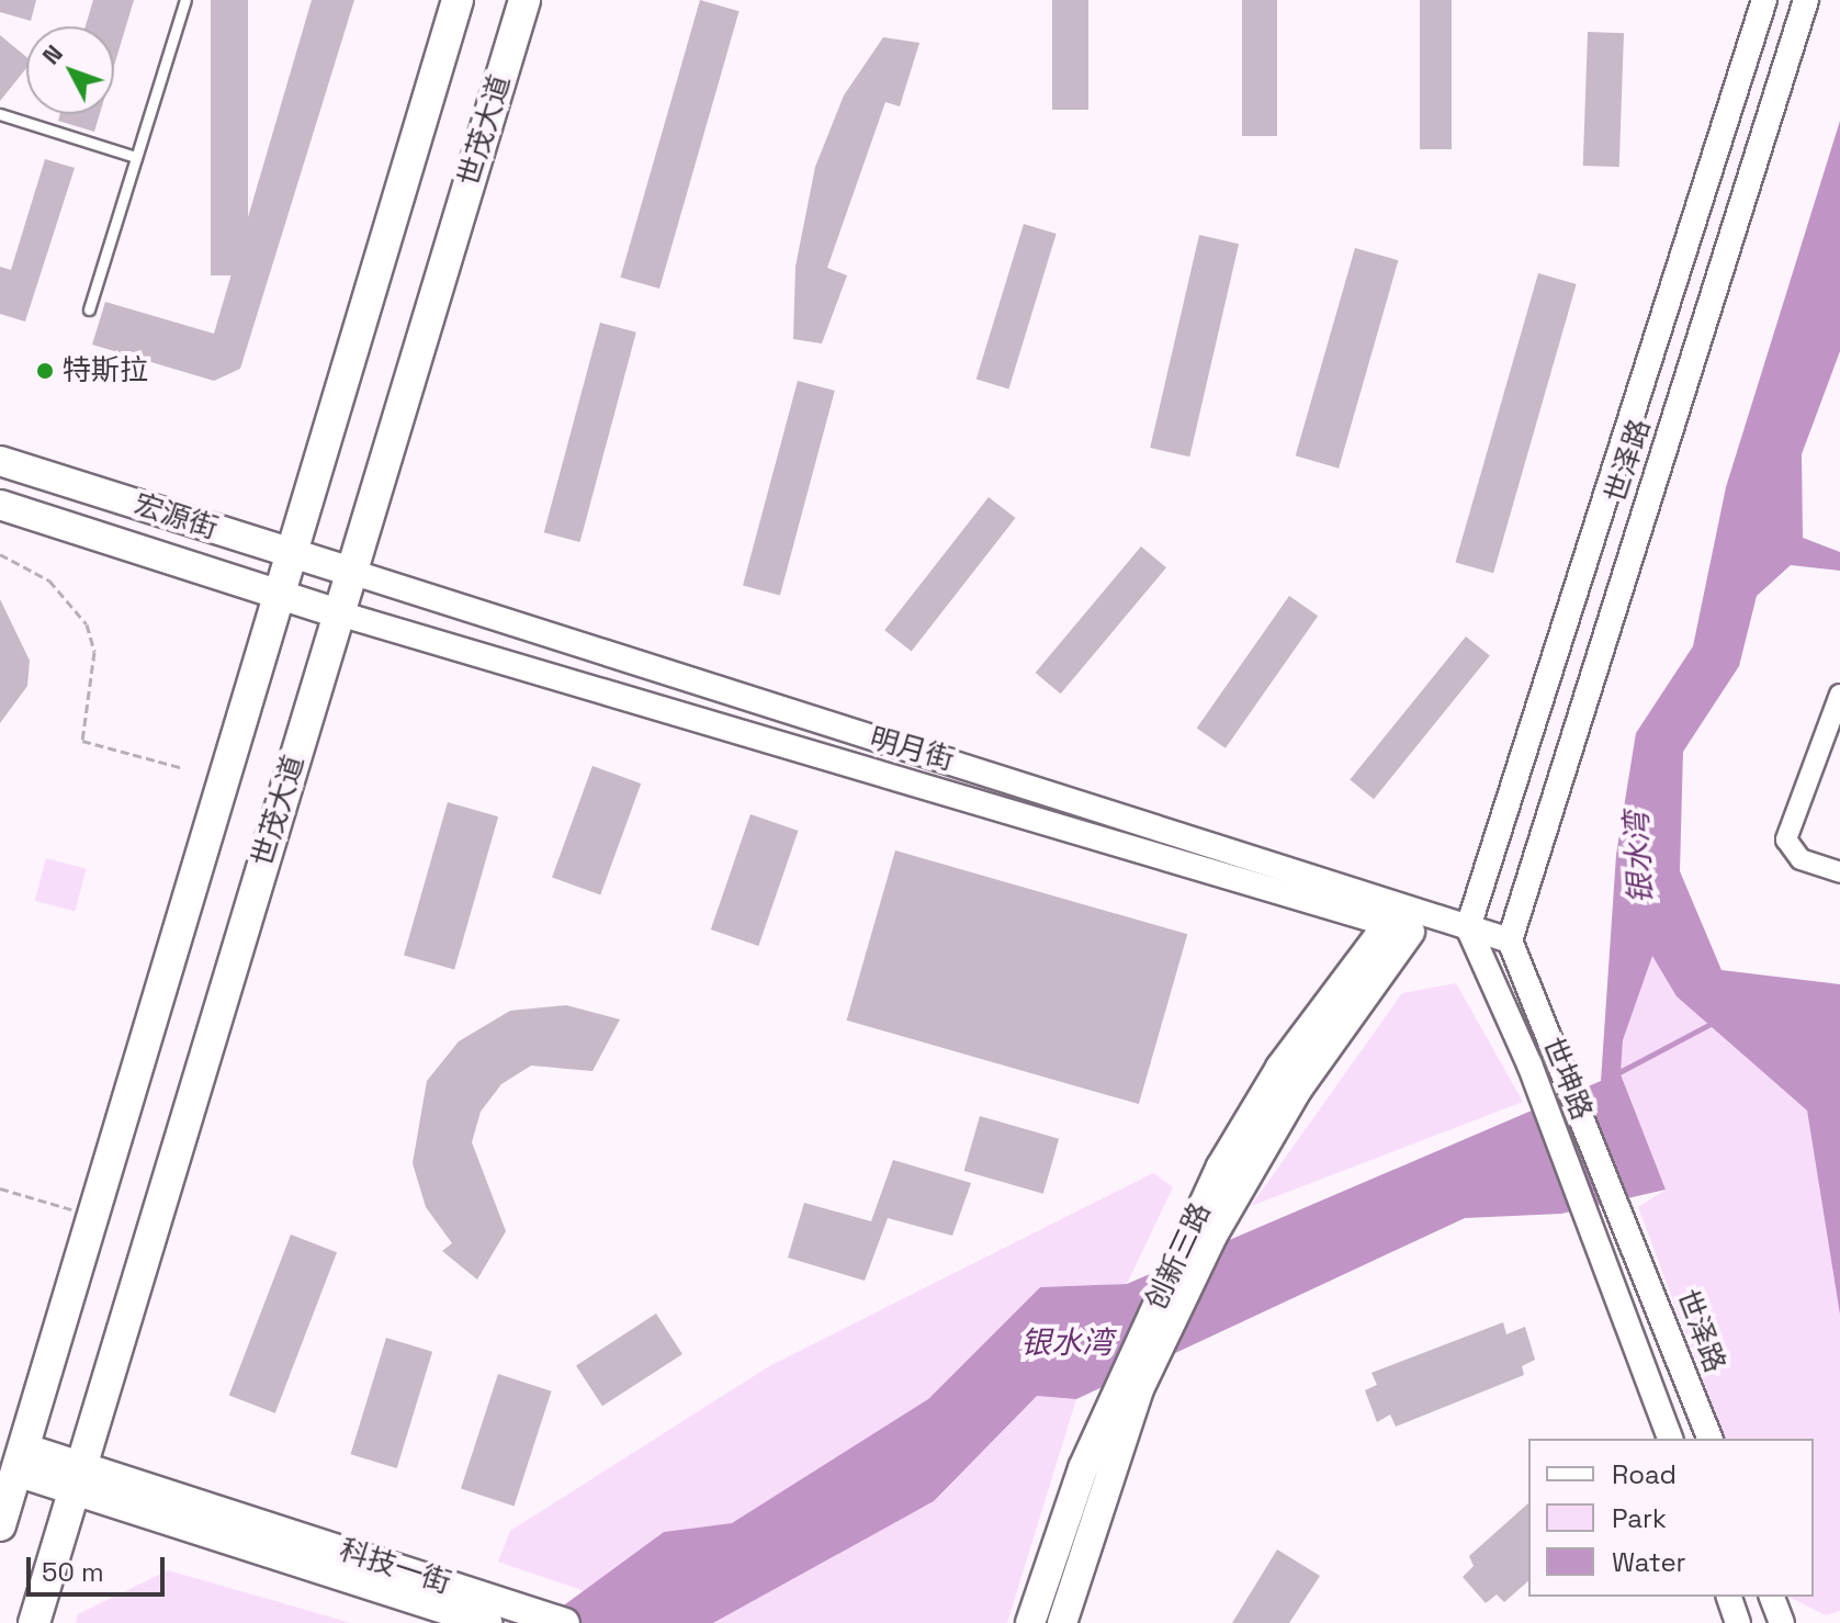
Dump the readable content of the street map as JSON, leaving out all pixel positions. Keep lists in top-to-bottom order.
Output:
{
  "streets": {
    "main road": [
      "世茂大道",
      "宏源街",
      "创新三路",
      "科技一街"
    ],
    "street": ["世泽路", "明月街", "世坤路"]
  },
  "crossings": [
    ["世茂大道", "宏源街"],
    ["世茂大道", "明月街"],
    ["世茂大道", "科技一街"],
    ["世泽路", "明月街"],
    ["世泽路", "世坤路"],
    ["宏源街", "明月街"],
    ["明月街", "世坤路"],
    ["明月街", "创新三路"]
  ],
  "water": ["银水湾"],
  "places": ["特斯拉"],
  "legend": ["Road", "Park", "Water"],
  "scale_bar": "50 m",
  "north": "top left"
}
